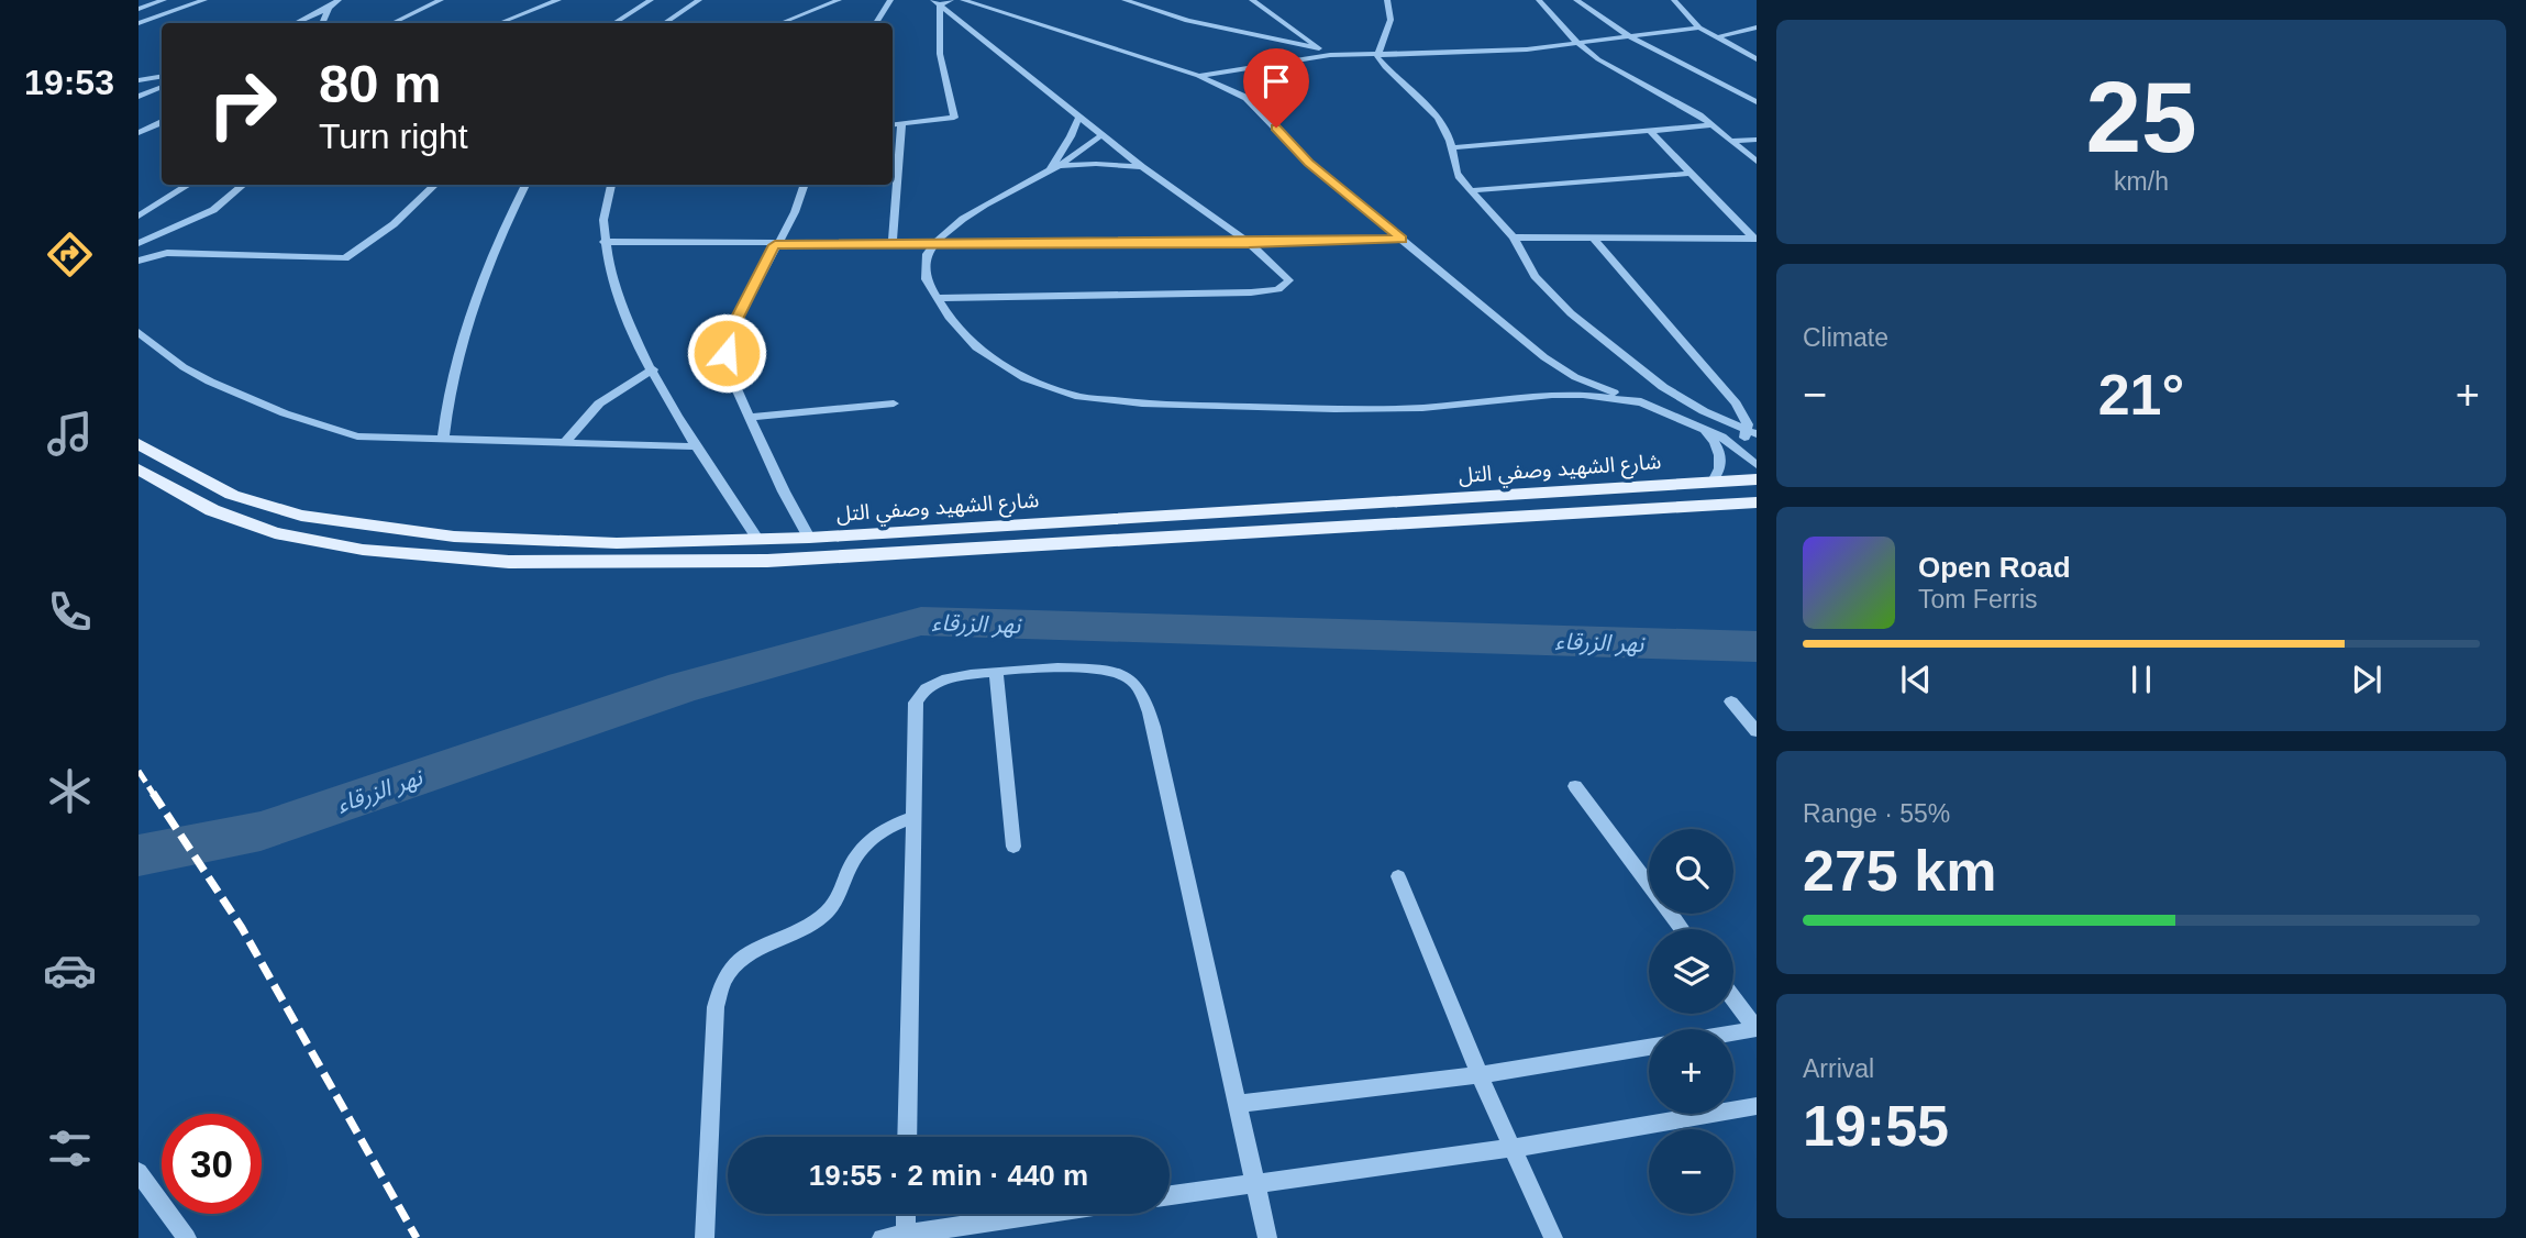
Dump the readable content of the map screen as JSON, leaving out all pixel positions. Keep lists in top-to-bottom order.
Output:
{
  "streets": {
    "main road": ["شارع الشهيد وصفي التل"]
  },
  "water": ["نهر الزرقاء"],
  "page": {
    "tabs": "19:53",
    "tile": [
      ["25", "km/h"],
      "Climate",
      ["Range · 55%", "275 km"],
      ["Arrival", "19:55"]
    ],
    "turn": ["80 m", "Turn right"],
    "heat": ["−", "21°", "+"],
    "song": ["Open Road", "Tom Ferris"],
    "map_buttons": ["+", "−"],
    "limit": "30",
    "trip": "19:55 · 2 min · 440 m"
  }
}
